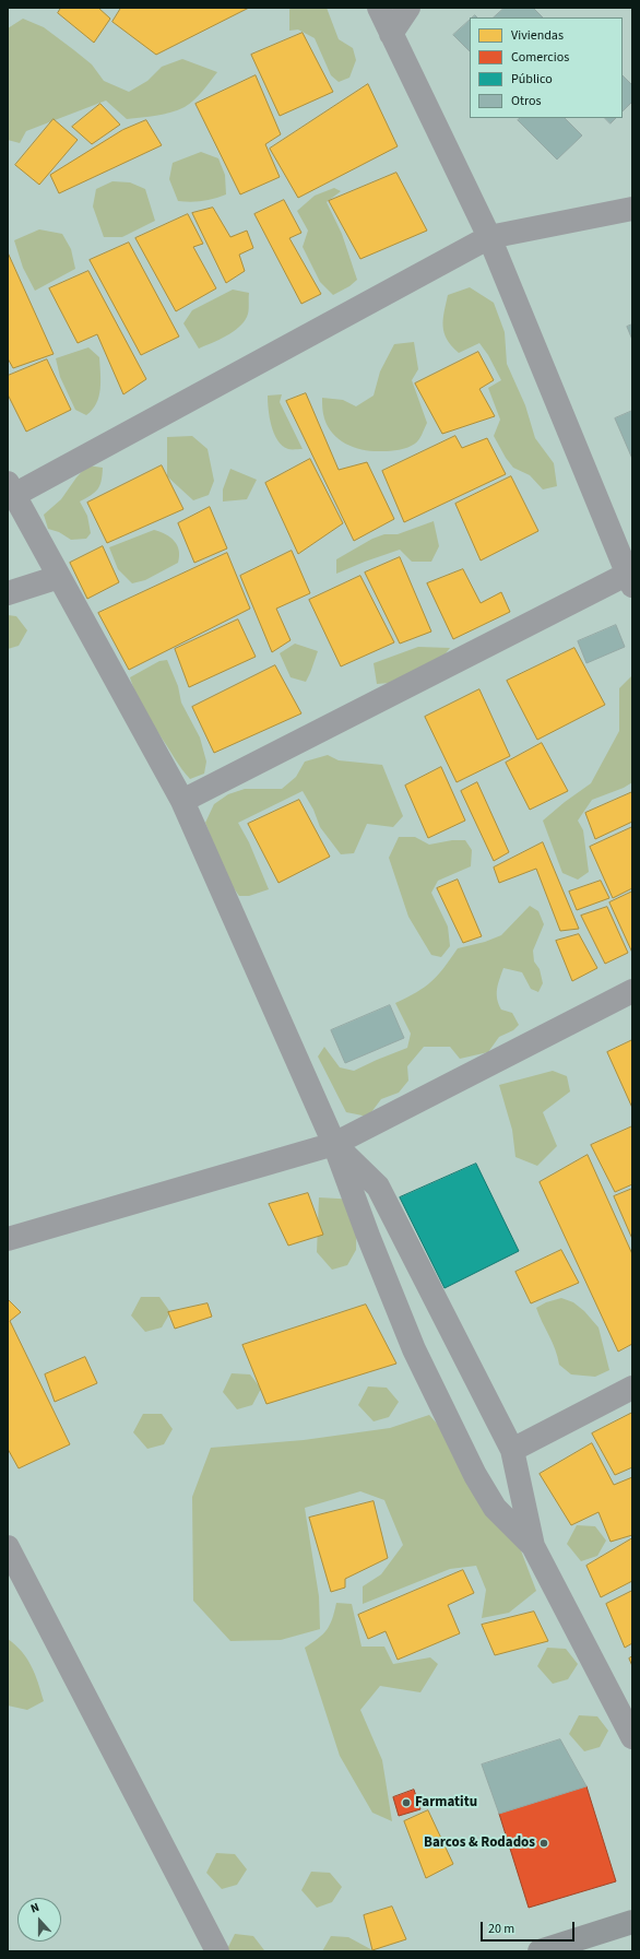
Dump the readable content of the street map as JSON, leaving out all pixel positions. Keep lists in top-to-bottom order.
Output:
{
  "places": ["Farmatitu", "Barcos & Rodados"],
  "legend": [
    "Viviendas",
    "Comercios",
    "Público",
    "Otros"
  ],
  "scale_bar": "20 m",
  "north": "top"
}
